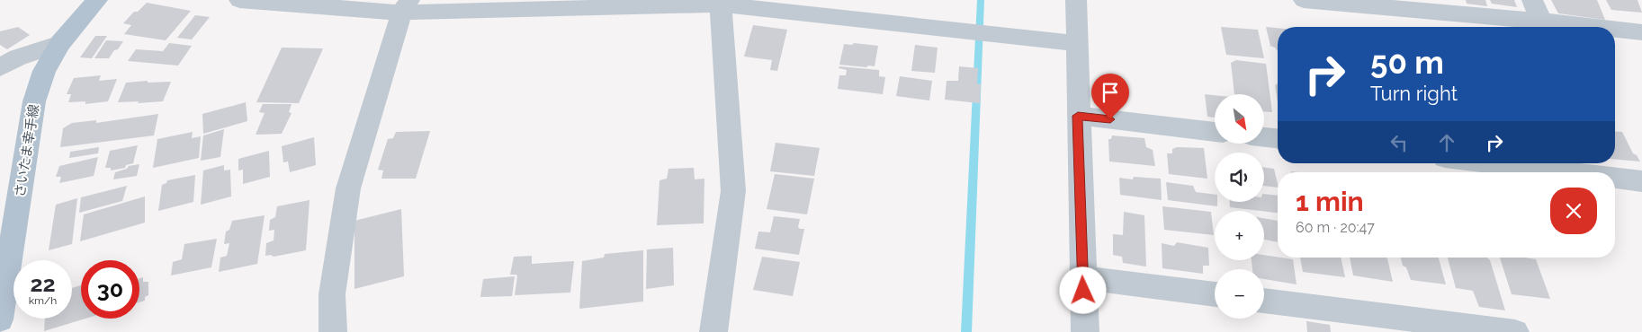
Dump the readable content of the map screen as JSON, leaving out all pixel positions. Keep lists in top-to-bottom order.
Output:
{
  "streets": {
    "main road": ["さいたま幸手線"]
  },
  "north": "bottom right",
  "page": {
    "turn": ["50 m", "Turn right"],
    "map_buttons": ["+", "−"],
    "heading": ["1 min", "60 m · 20:47"],
    "speed": "22 km/h",
    "limit": "30"
  }
}
